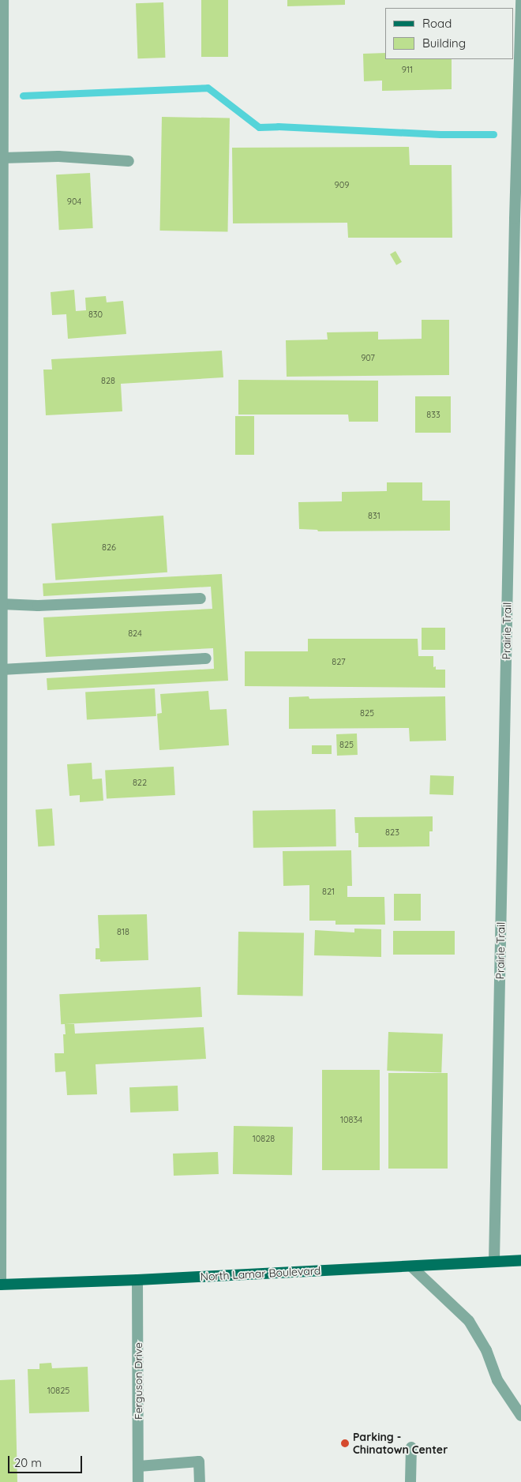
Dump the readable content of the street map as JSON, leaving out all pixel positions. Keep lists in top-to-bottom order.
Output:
{
  "streets": {
    "main road": ["North Lamar Boulevard"],
    "street": ["Prairie Trail", "Ferguson Drive"]
  },
  "crossings": [
    ["Prairie Trail", "North Lamar Boulevard"],
    ["North Lamar Boulevard", "Ferguson Drive"]
  ],
  "places": ["Parking - Chinatown Center"],
  "house_numbers": [
    "911",
    "909",
    "904",
    "830",
    "907",
    "828",
    "833",
    "831",
    "826",
    "824",
    "827",
    "825",
    "825",
    "822",
    "823",
    "821",
    "818",
    "10834",
    "10828",
    "10825"
  ],
  "legend": ["Road", "Building"],
  "scale_bar": "20 m"
}
